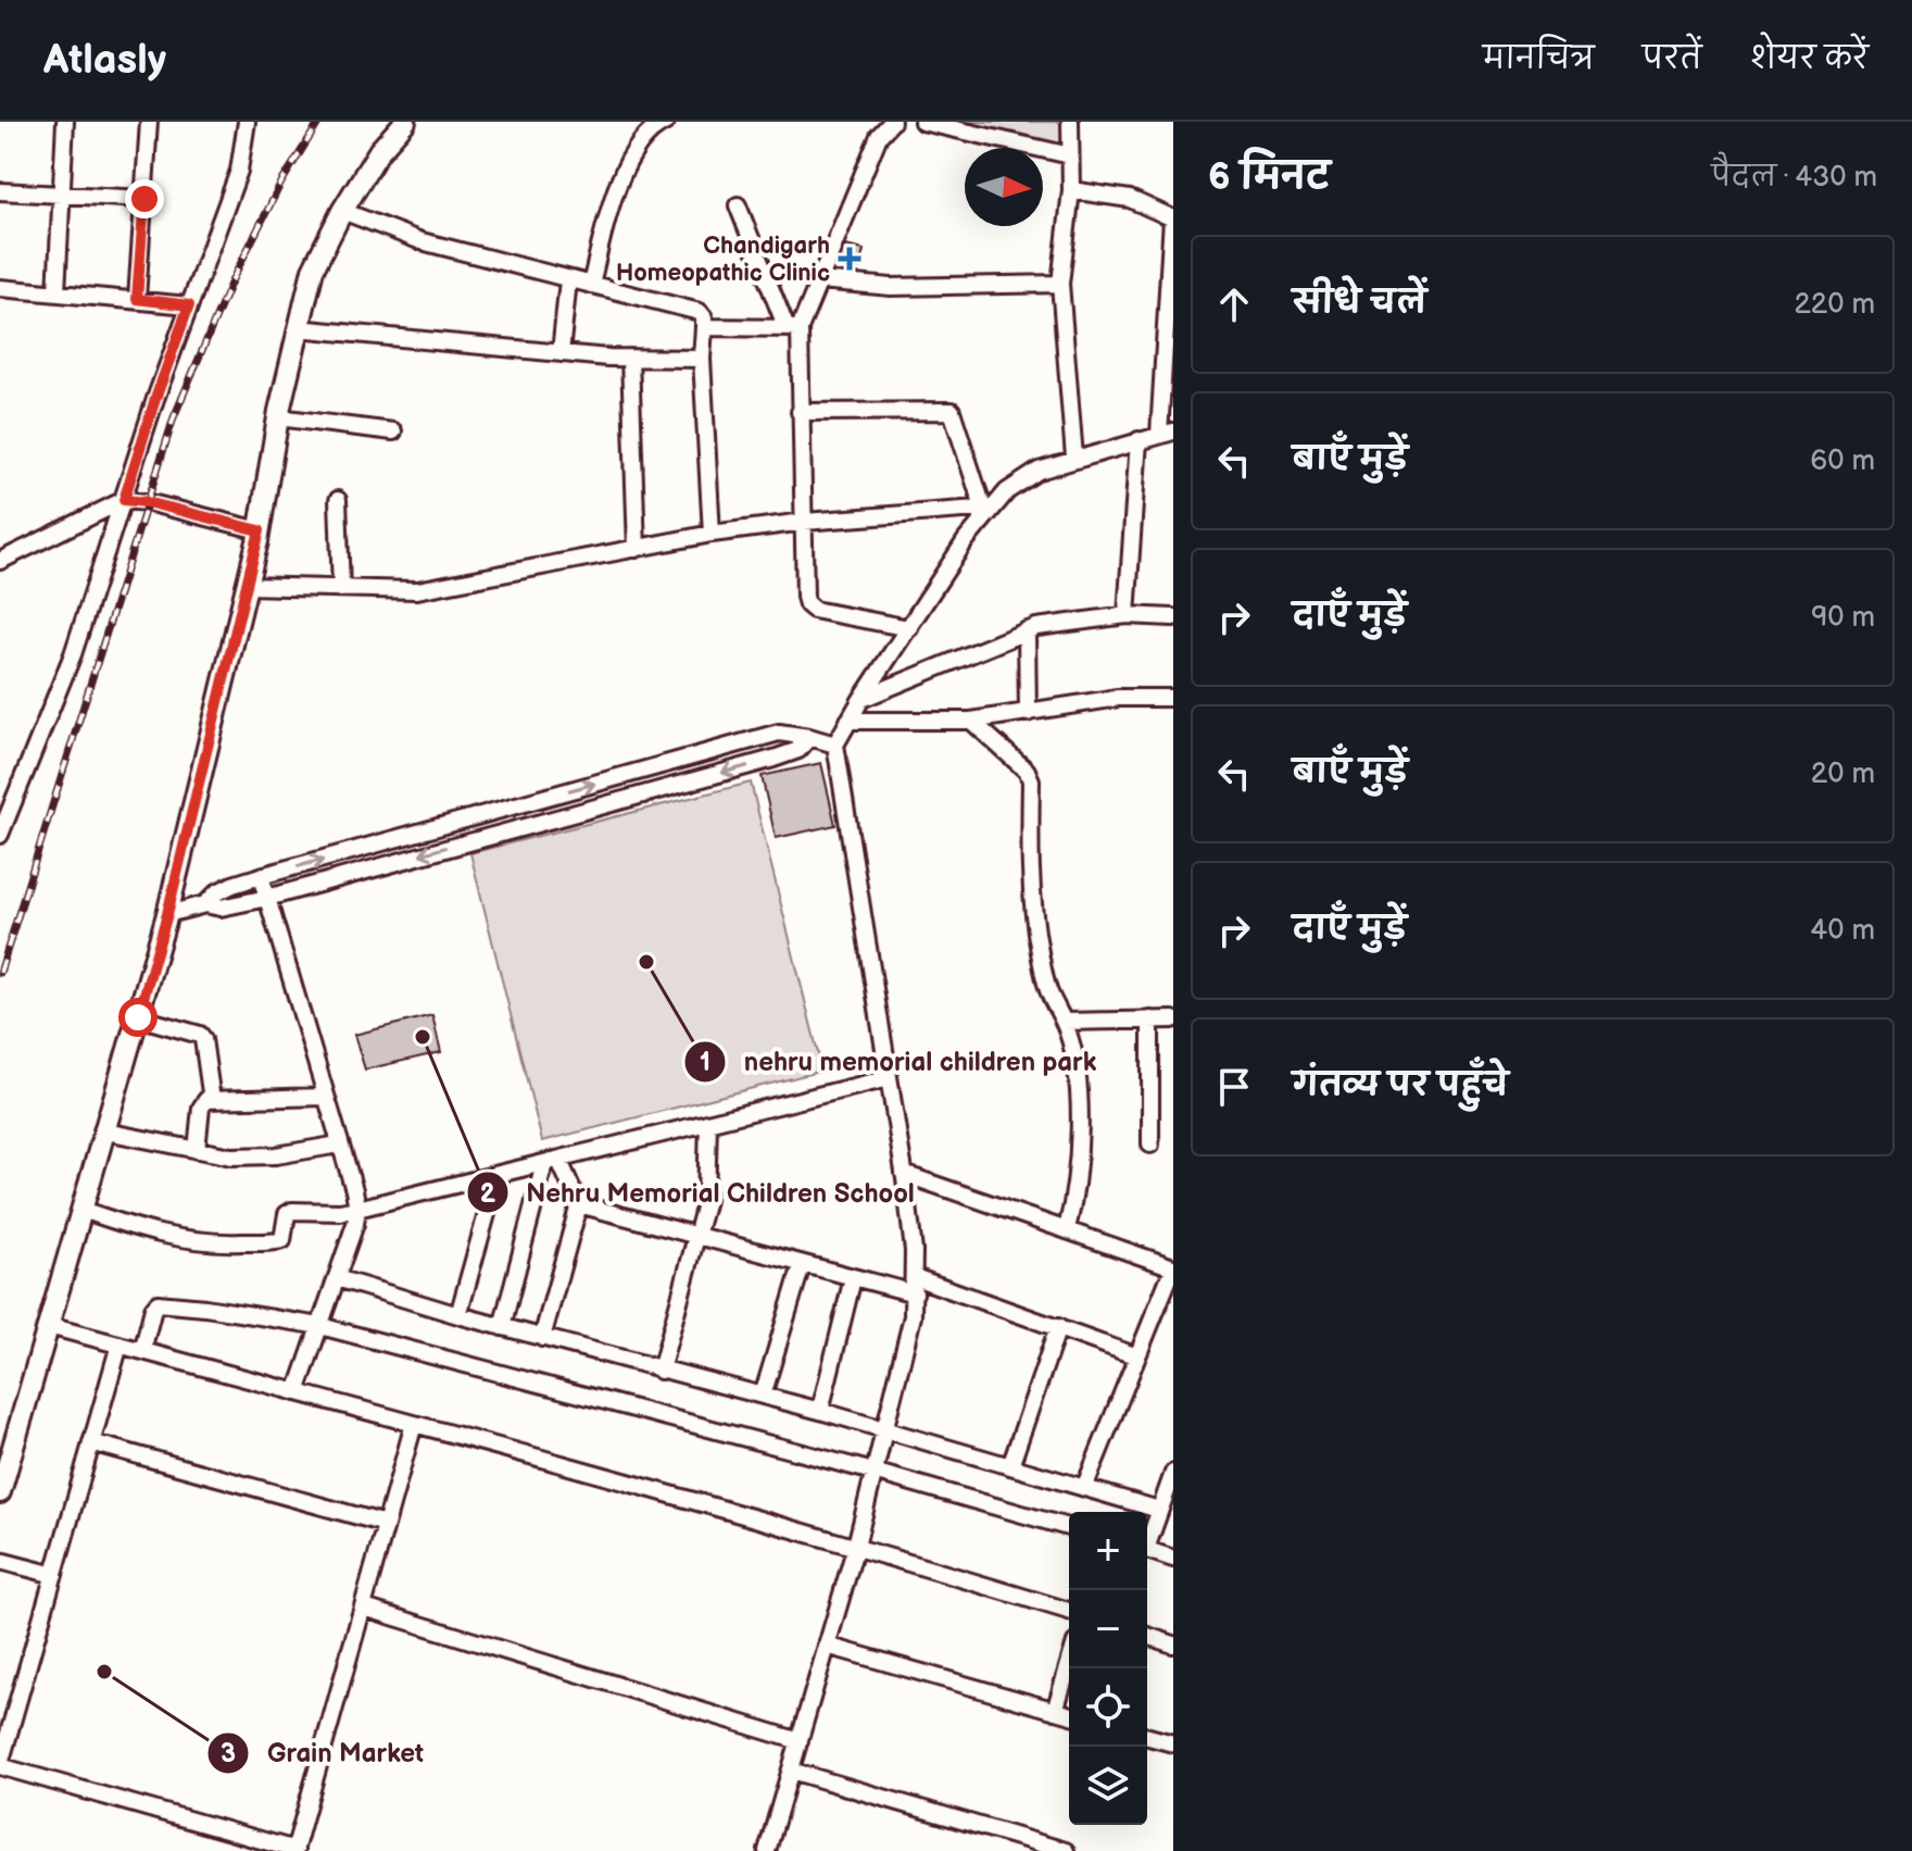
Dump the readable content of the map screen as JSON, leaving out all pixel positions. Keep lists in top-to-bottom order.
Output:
{
  "places": {
    "health": ["Chandigarh Homeopathic Clinic"],
    "other": ["nehru memorial children park", "Nehru Memorial Children School", "Grain Market"]
  },
  "north": "right",
  "page": {
    "header": "Atlasly",
    "nav": ["मानचित्र", "परतें", "शेयर करें"],
    "heading": ["6 मिनट", "पैदल · 430 m"],
    "list": [
      ["सीधे चलें", "220 m"],
      ["बाएँ मुड़ें", "60 m"],
      ["दाएँ मुड़ें", "90 m"],
      ["बाएँ मुड़ें", "20 m"],
      ["दाएँ मुड़ें", "40 m"],
      "गंतव्य पर पहुँचे"
    ],
    "map_buttons": ["+", "−"]
  }
}
